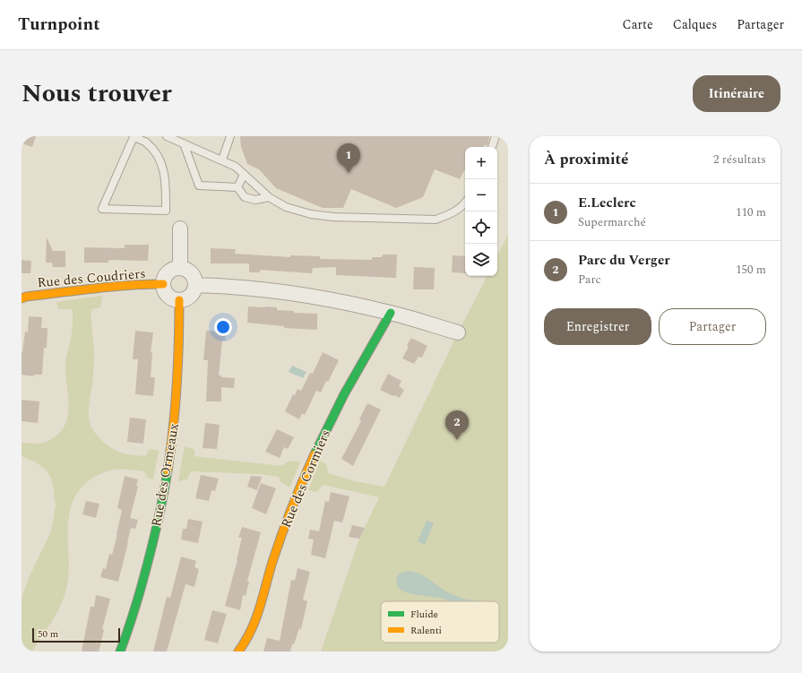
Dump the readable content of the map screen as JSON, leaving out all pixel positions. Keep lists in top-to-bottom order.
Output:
{
  "streets": {
    "street": ["Rue des Coudriers", "Rue des Ormeaux", "Rue des Cormiers"]
  },
  "crossings": [
    ["Rue des Coudriers", "Rue des Ormeaux"]
  ],
  "legend": ["Fluide", "Ralenti"],
  "scale_bar": "50 m",
  "page": {
    "header": "Turnpoint",
    "nav": ["Carte", "Calques", "Partager"],
    "title": "Nous trouver",
    "buttons": [
      "Itinéraire",
      ["Enregistrer", "Partager"]
    ],
    "heading": ["À proximité", "2 résultats"],
    "pins": ["1", "2"],
    "map_buttons": ["+", "−"],
    "list": [
      {
        "mark": "1",
        "name": "E.Leclerc",
        "note": "Supermarché",
        "value": "110 m"
      },
      {
        "mark": "2",
        "name": "Parc du Verger",
        "note": "Parc",
        "value": "150 m"
      }
    ],
    "scale": "50 m"
  }
}
